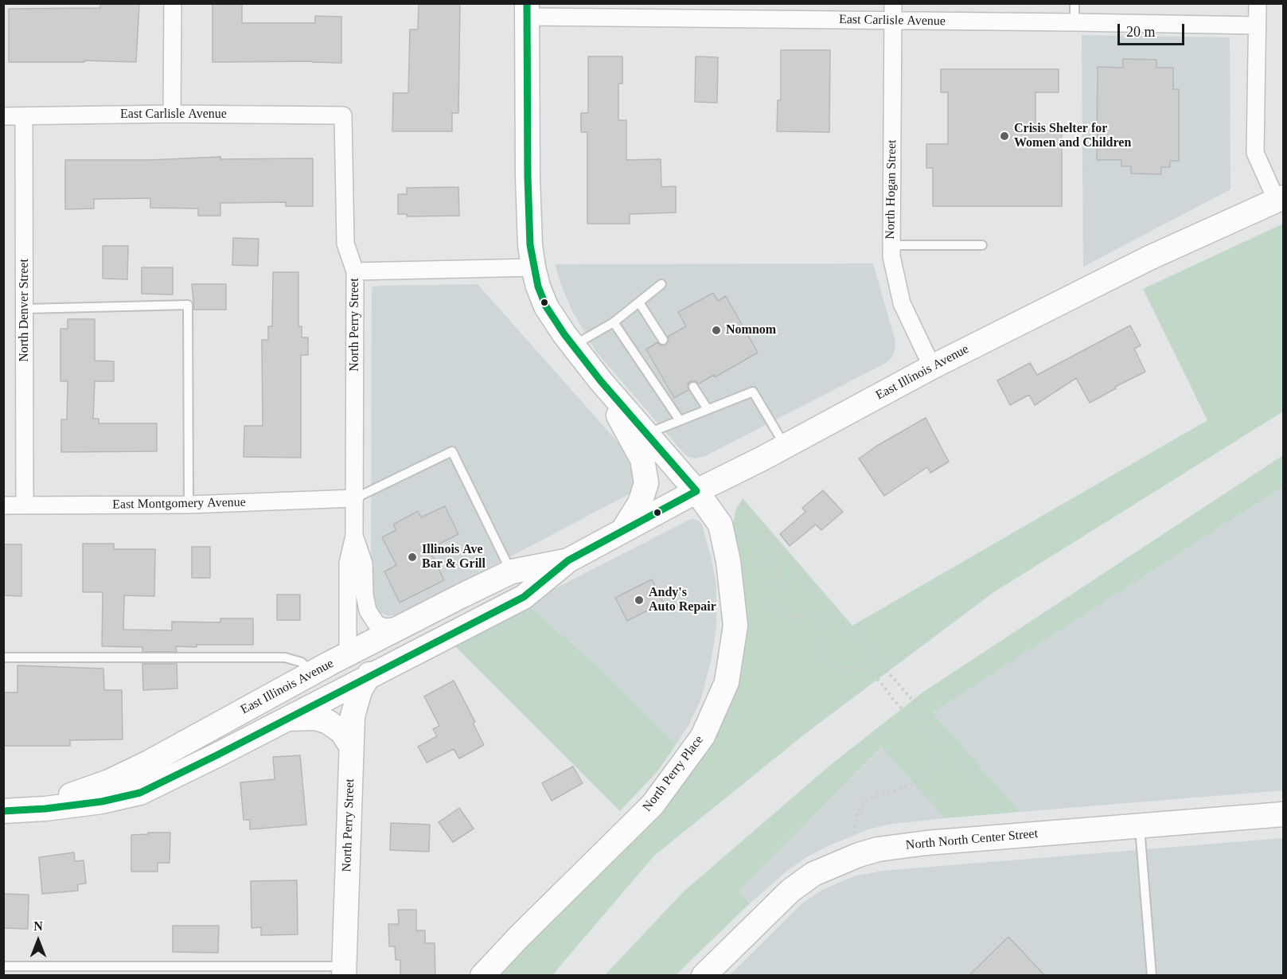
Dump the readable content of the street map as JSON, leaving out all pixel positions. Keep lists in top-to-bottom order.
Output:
{
  "streets": {
    "main road": [
      "North Perry Street",
      "East Illinois Avenue",
      "North Perry Place",
      "North North Center Street"
    ],
    "street": [
      "East Carlisle Avenue",
      "North Hogan Street",
      "North Denver Street",
      "East Montgomery Avenue"
    ]
  },
  "crossings": [
    ["East Carlisle Avenue", "North Hogan Street"],
    ["East Carlisle Avenue", "North Denver Street"],
    ["East Carlisle Avenue", "North Perry Street"],
    ["North Hogan Street", "East Illinois Avenue"],
    ["North Denver Street", "East Montgomery Avenue"],
    ["North Perry Street", "East Illinois Avenue"],
    ["North Perry Street", "East Montgomery Avenue"],
    ["East Illinois Avenue", "North Perry Place"]
  ],
  "places": [
    "Crisis Shelter for Women and Children",
    "Nomnom",
    "Illinois Ave Bar & Grill",
    "Andy's Auto Repair"
  ],
  "scale_bar": "20 m",
  "north": "top"
}
